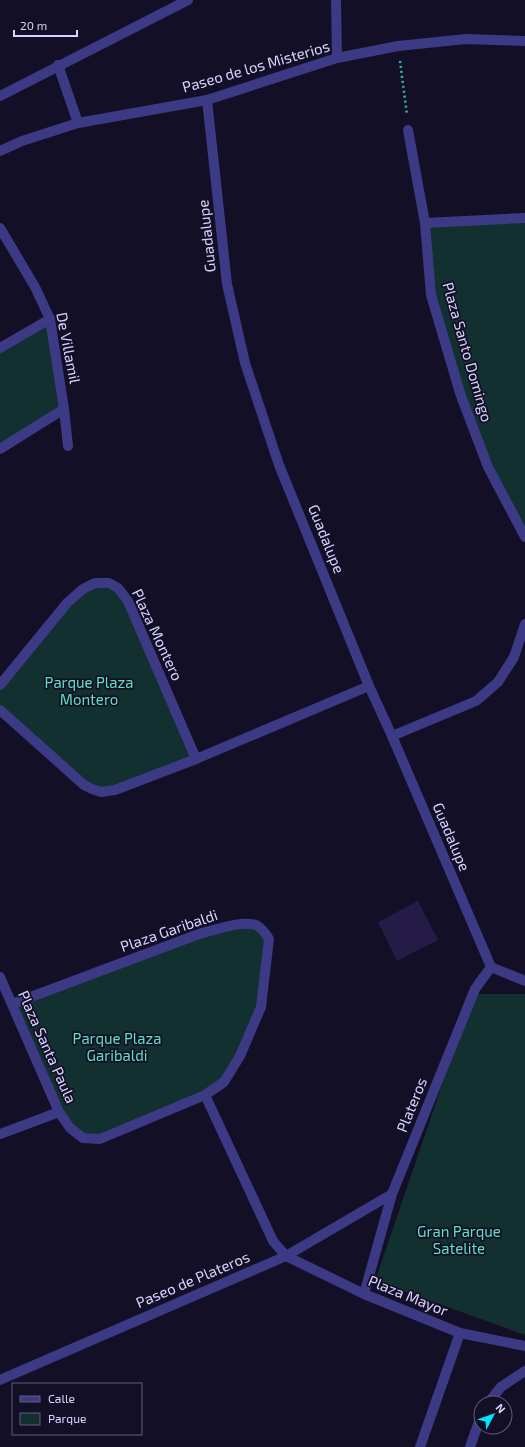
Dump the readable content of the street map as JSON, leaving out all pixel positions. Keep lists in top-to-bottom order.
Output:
{
  "streets": {
    "street": [
      "Paseo de los Misterios",
      "Guadalupe",
      "De Villamil",
      "Plaza Santo Domingo",
      "Plaza Montero",
      "Plaza Garibaldi",
      "Plaza Santa Paula",
      "Plateros",
      "Paseo de Plateros",
      "Plaza Mayor"
    ]
  },
  "crossings": [
    ["Paseo de los Misterios", "Guadalupe"],
    ["Guadalupe", "Plateros"],
    ["Plaza Garibaldi", "Plaza Santa Paula"],
    ["Plateros", "Paseo de Plateros"],
    ["Plateros", "Plaza Mayor"],
    ["Paseo de Plateros", "Plaza Mayor"]
  ],
  "parks": ["Parque Plaza Montero", "Parque Plaza Garibaldi", "Gran Parque Satelite"],
  "legend": ["Calle", "Parque"],
  "scale_bar": "20 m",
  "north": "top right"
}
